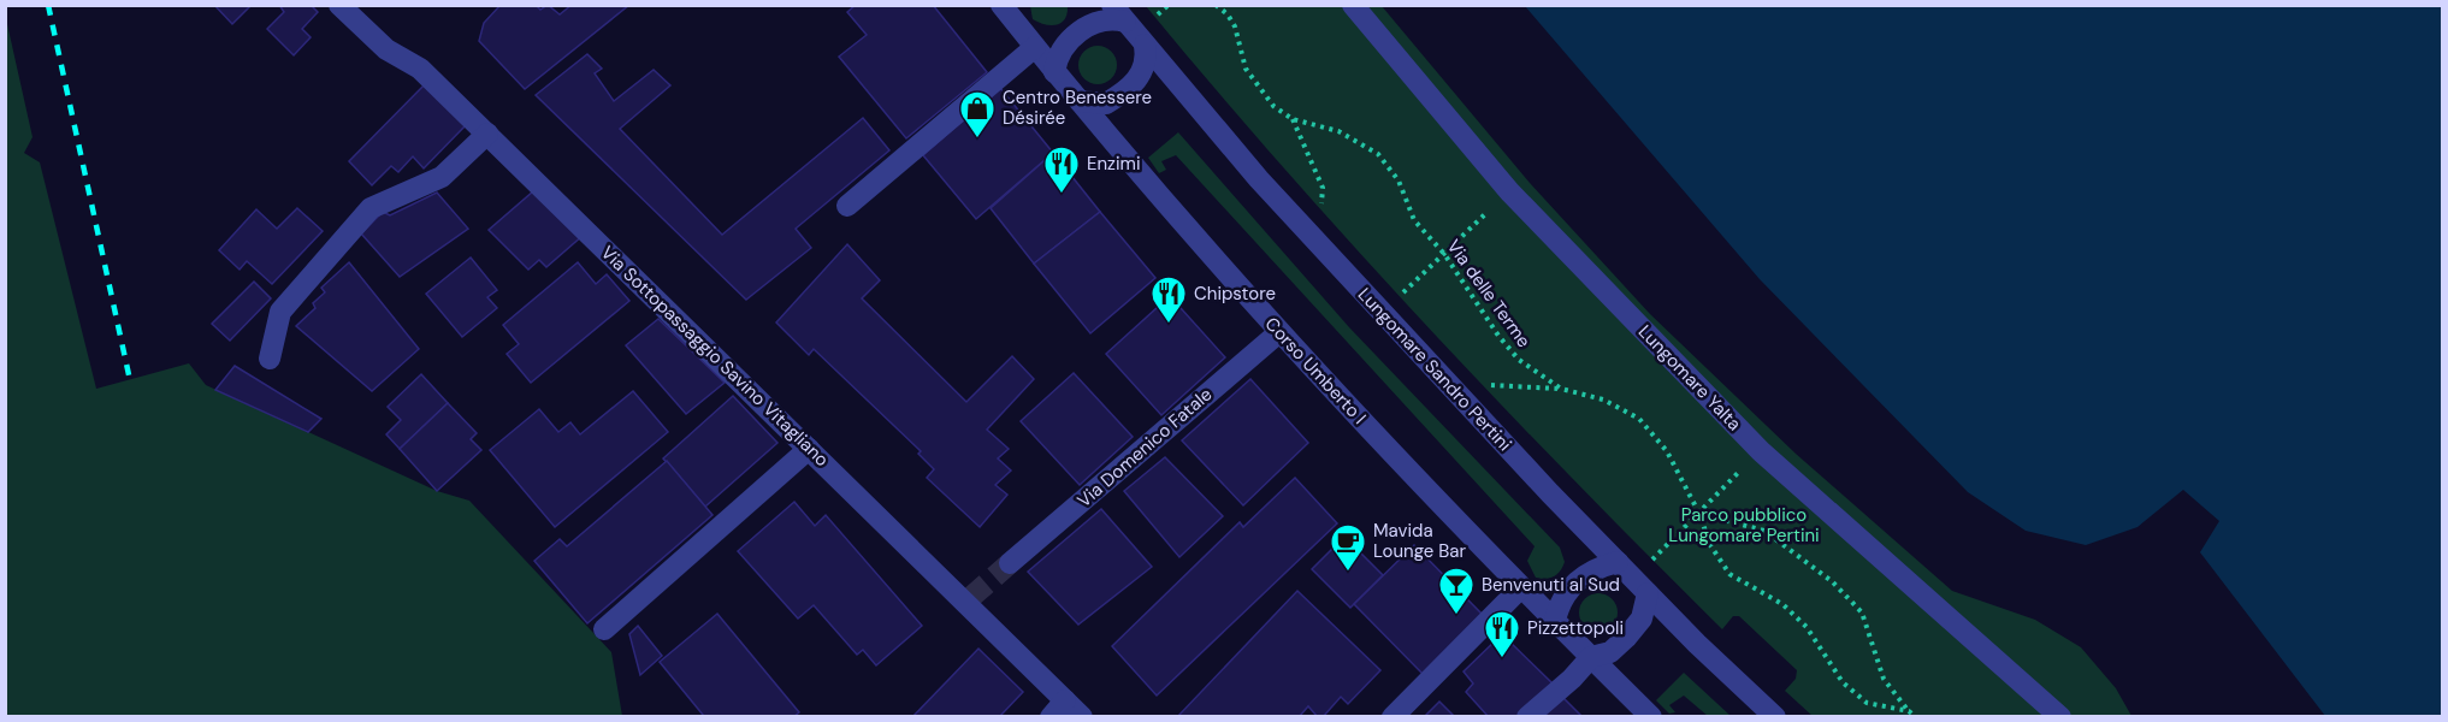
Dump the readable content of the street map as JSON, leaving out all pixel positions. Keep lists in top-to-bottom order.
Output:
{
  "streets": {
    "street": [
      "Via Sottopassaggio Savino Vitagliano",
      "Lungomare Sandro Pertini",
      "Corso Umberto I",
      "Lungomare Yalta",
      "Via Domenico Fatale"
    ],
    "path": ["Via delle Terme"]
  },
  "crossings": [
    ["Lungomare Sandro Pertini", "Corso Umberto I"],
    ["Corso Umberto I", "Via Domenico Fatale"]
  ],
  "parks": ["Parco pubblico Lungomare Pertini"],
  "places": {
    "shop": ["Centro Benessere Désirée"],
    "restaurant": ["Enzimi", "Chipstore", "Pizzettopoli"],
    "cafe": ["Mavida Lounge Bar"],
    "bar": ["Benvenuti al Sud"]
  }
}
